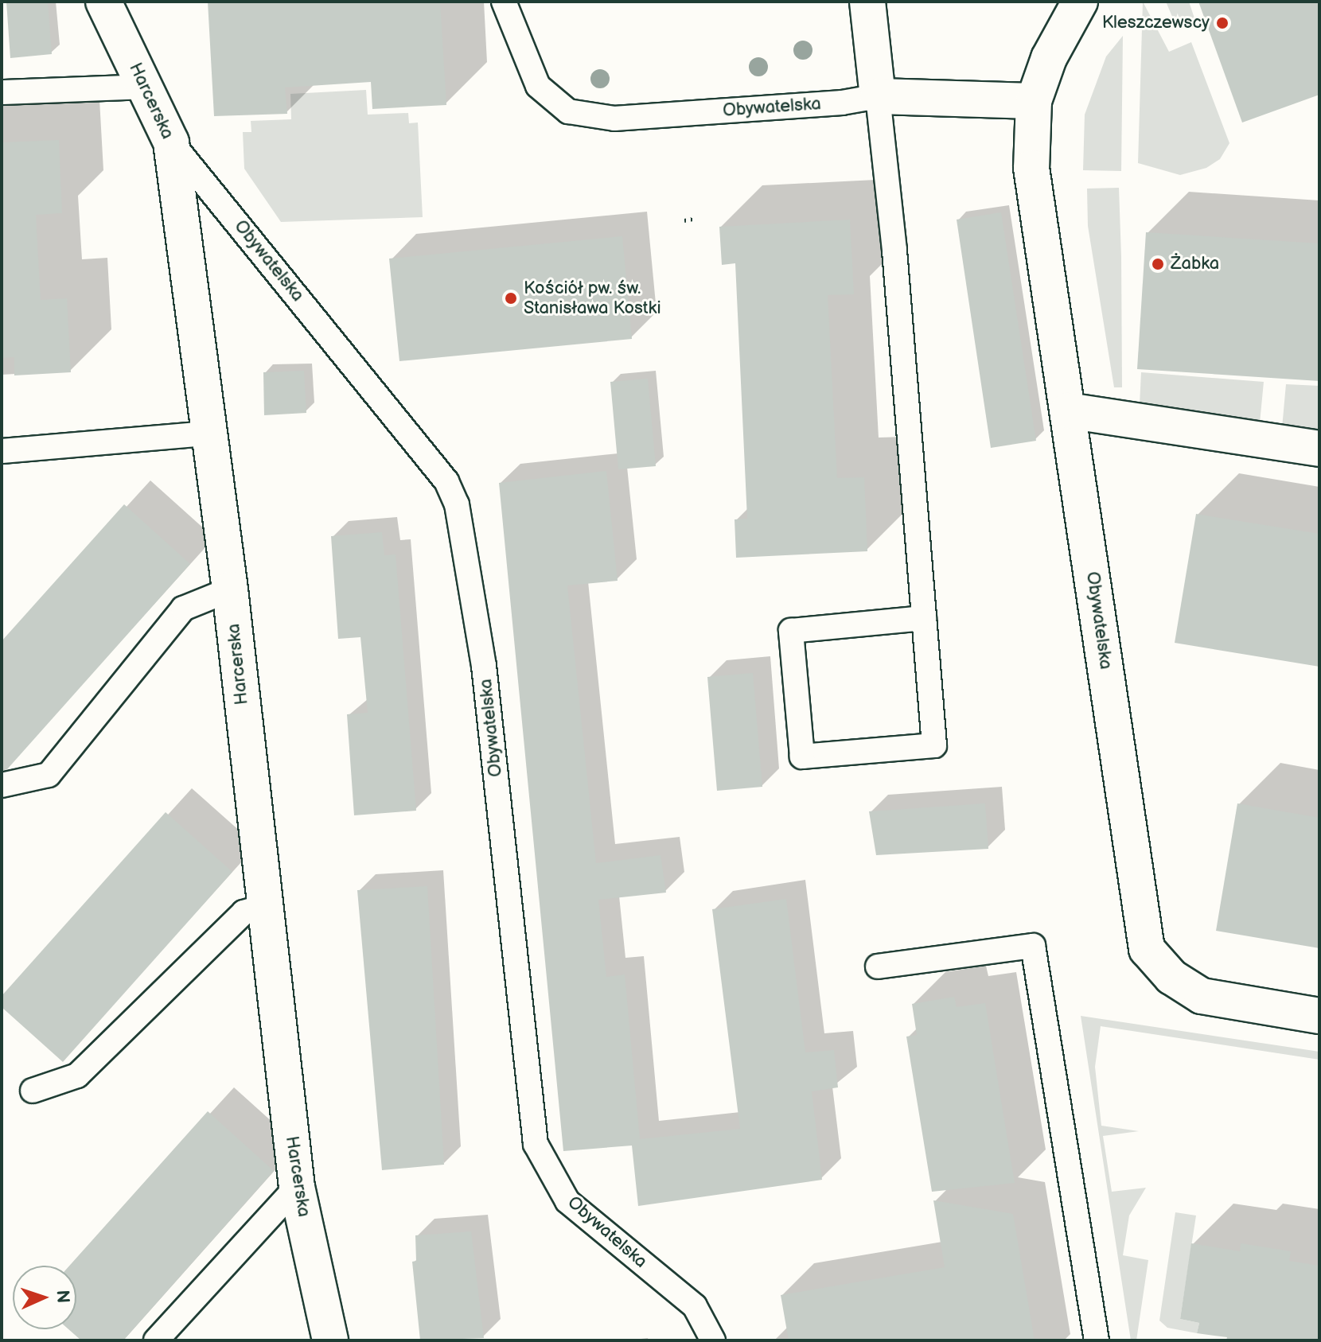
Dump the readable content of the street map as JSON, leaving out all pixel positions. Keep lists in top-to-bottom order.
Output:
{
  "streets": {
    "street": ["Harcerska", "Obywatelska"]
  },
  "crossings": [
    ["Harcerska", "Obywatelska"]
  ],
  "places": ["Kleszczewscy", "Żabka", "Kościół pw. św. Stanisława Kostki"],
  "north": "right"
}
